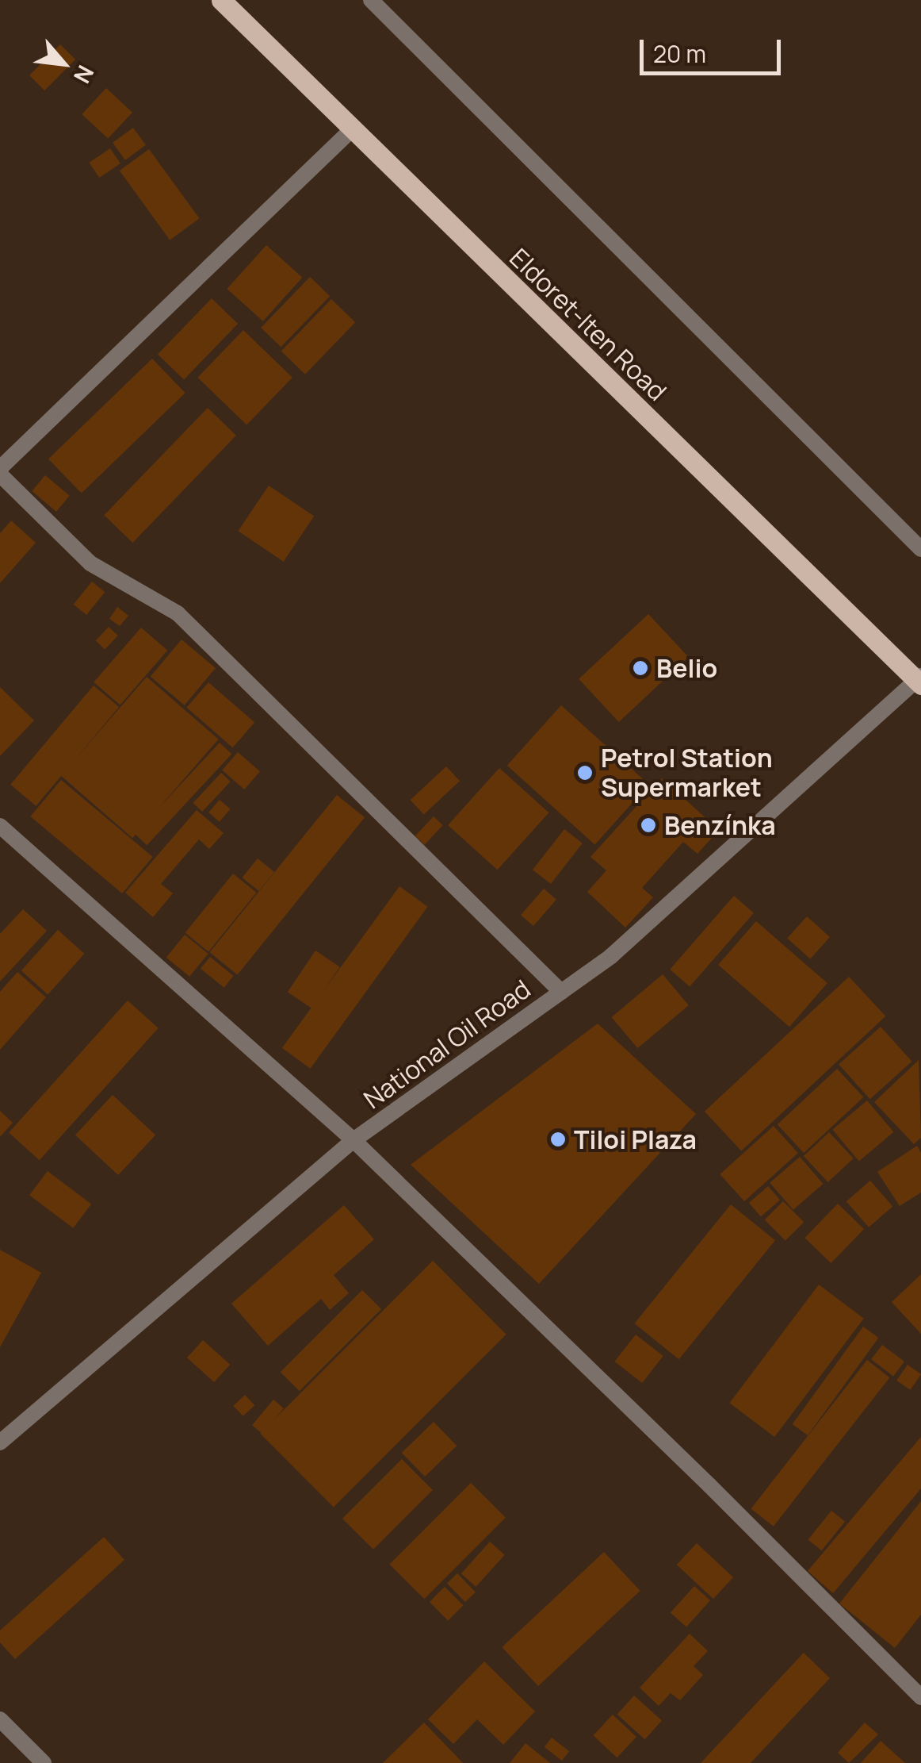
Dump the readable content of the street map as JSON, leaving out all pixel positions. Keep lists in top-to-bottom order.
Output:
{
  "streets": {
    "main road": ["Eldoret-Iten Road"],
    "street": ["National Oil Road"]
  },
  "crossings": [
    ["Eldoret-Iten Road", "National Oil Road"]
  ],
  "places": [
    "Belio",
    "Petrol Station Supermarket",
    "Benzínka",
    "Tiloi Plaza"
  ],
  "scale_bar": "20 m",
  "north": "bottom right"
}
